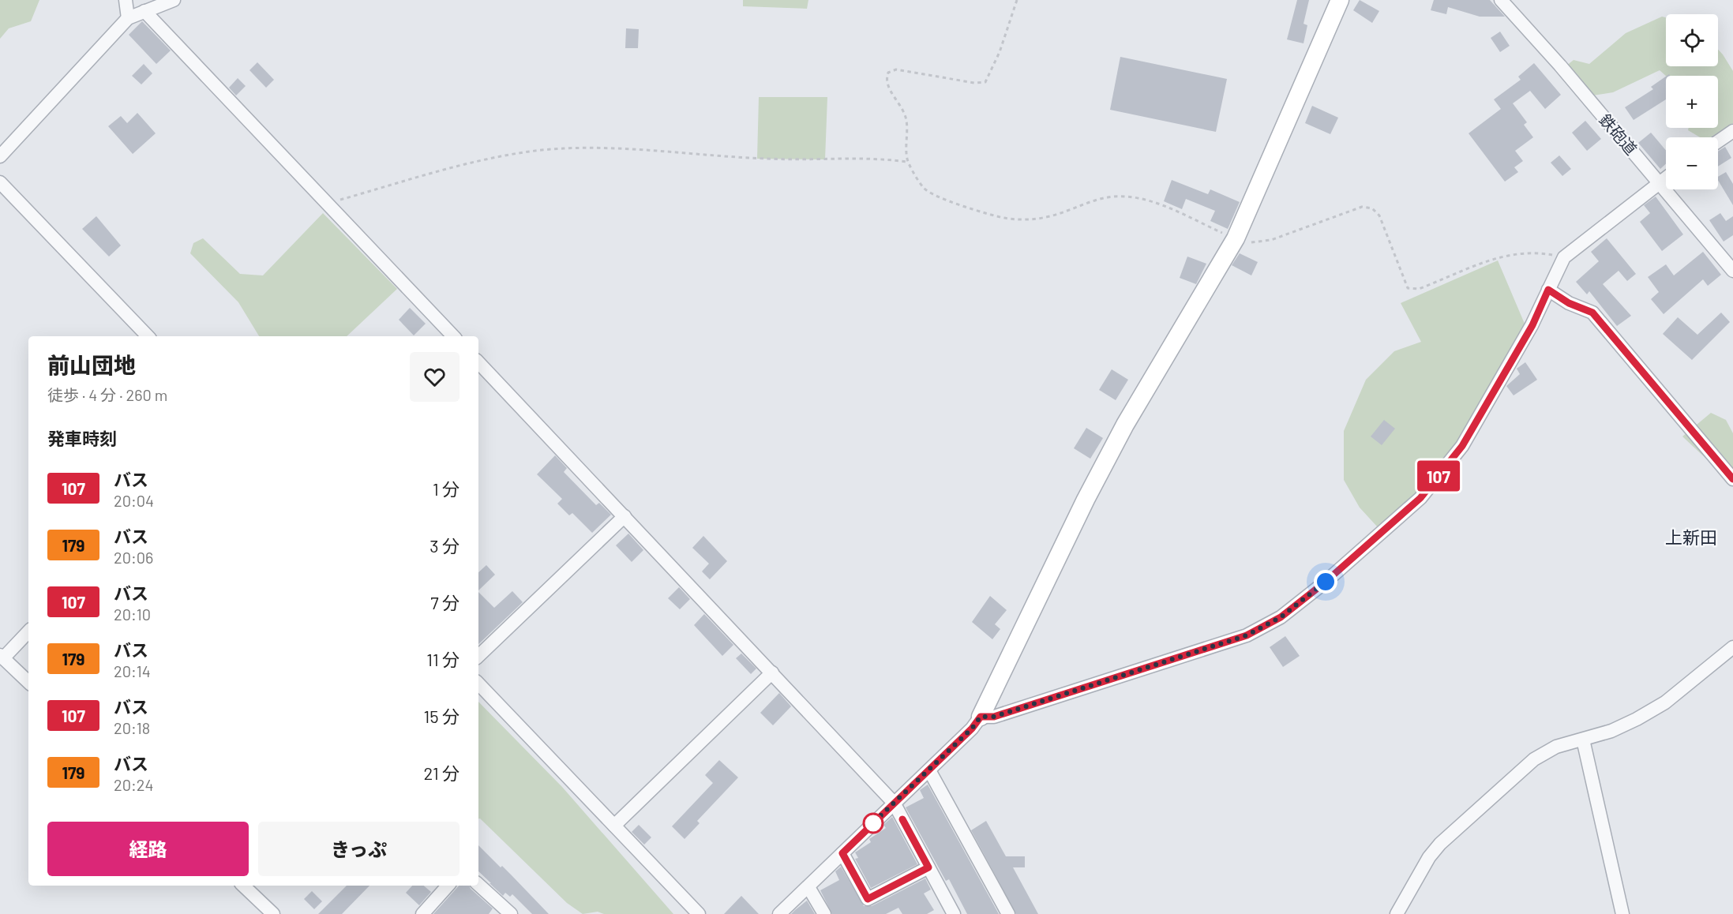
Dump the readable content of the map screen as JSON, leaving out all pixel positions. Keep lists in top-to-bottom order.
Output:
{
  "streets": {
    "street": ["鉄砲道"]
  },
  "districts": ["上新田"],
  "lines": ["bus line 107"],
  "page": {
    "on_map": "107",
    "map_buttons": ["+", "−"],
    "heading": [
      ["前山団地", "徒歩 · 4 分 · 260 m"],
      "発車時刻"
    ],
    "list": [
      {
        "mark": "107",
        "name": "バス",
        "note": "20:04",
        "value": "1 分"
      },
      {
        "mark": "179",
        "name": "バス",
        "note": "20:06",
        "value": "3 分"
      },
      {
        "mark": "107",
        "name": "バス",
        "note": "20:10",
        "value": "7 分"
      },
      {
        "mark": "179",
        "name": "バス",
        "note": "20:14",
        "value": "11 分"
      },
      {
        "mark": "107",
        "name": "バス",
        "note": "20:18",
        "value": "15 分"
      },
      {
        "mark": "179",
        "name": "バス",
        "note": "20:24",
        "value": "21 分"
      }
    ],
    "buttons": ["経路", "きっぷ"]
  }
}
